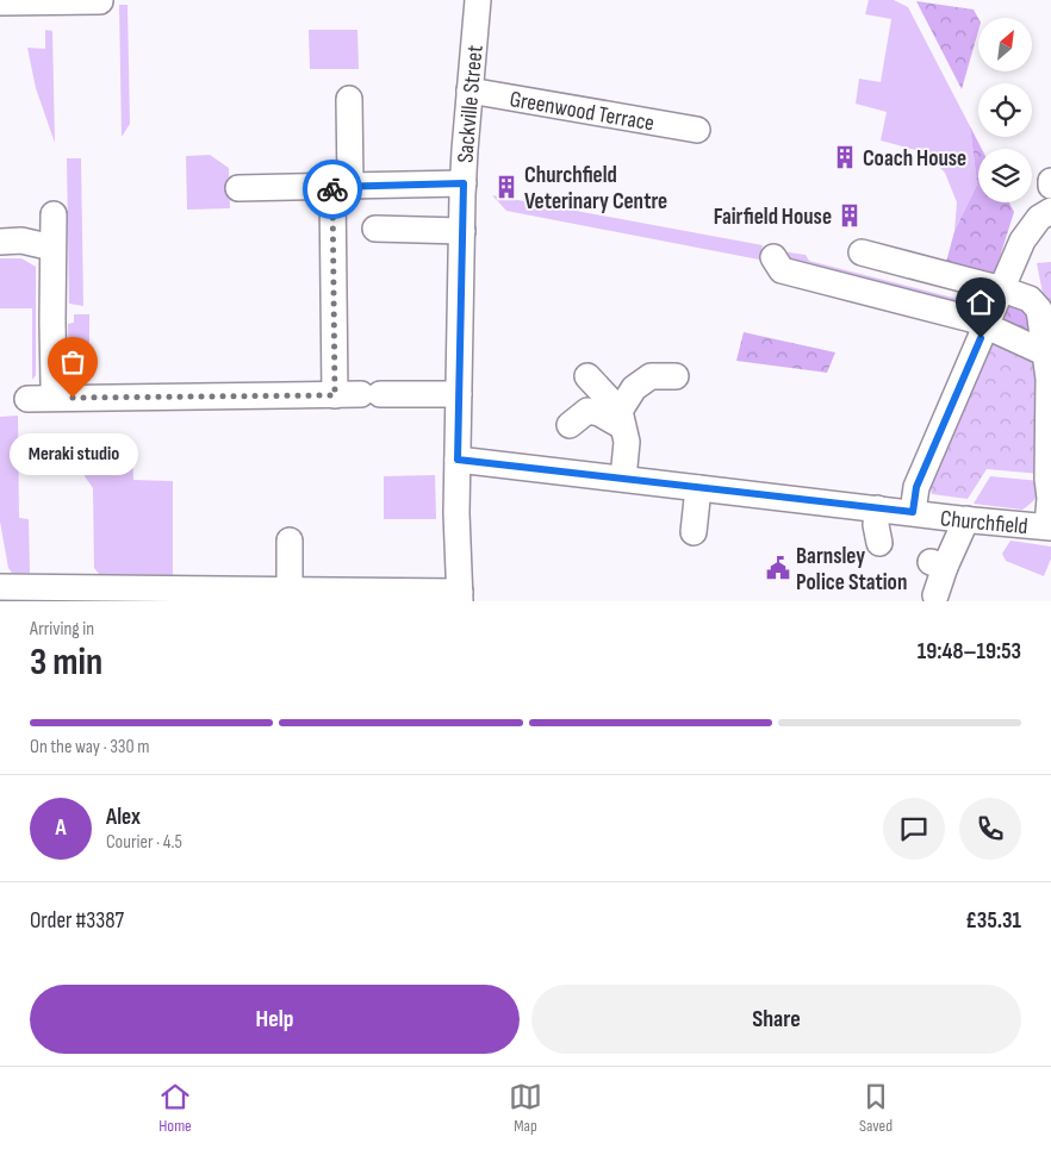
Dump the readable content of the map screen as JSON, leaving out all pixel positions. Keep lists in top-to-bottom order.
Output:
{
  "streets": {
    "street": ["Sackville Street", "Greenwood Terrace", "Churchfield"]
  },
  "crossings": [
    ["Sackville Street", "Greenwood Terrace"],
    ["Sackville Street", "Churchfield"]
  ],
  "places": {
    "building": ["Coach House", "Churchfield Veterinary Centre", "Fairfield House"],
    "other": ["Meraki studio"],
    "public building": ["Barnsley Police Station"]
  },
  "north": "top right",
  "page": {
    "bubble": "Meraki studio",
    "heading": ["3 min", "Arriving in", "19:48–19:53"],
    "panel": [
      "Alex",
      "Courier · 4.5",
      "Order #3387",
      "£35.31"
    ],
    "bar": "On the way · 330 m",
    "round": "A",
    "buttons": ["Help", "Share"],
    "tabs": ["Home", "Map", "Saved"]
  }
}
